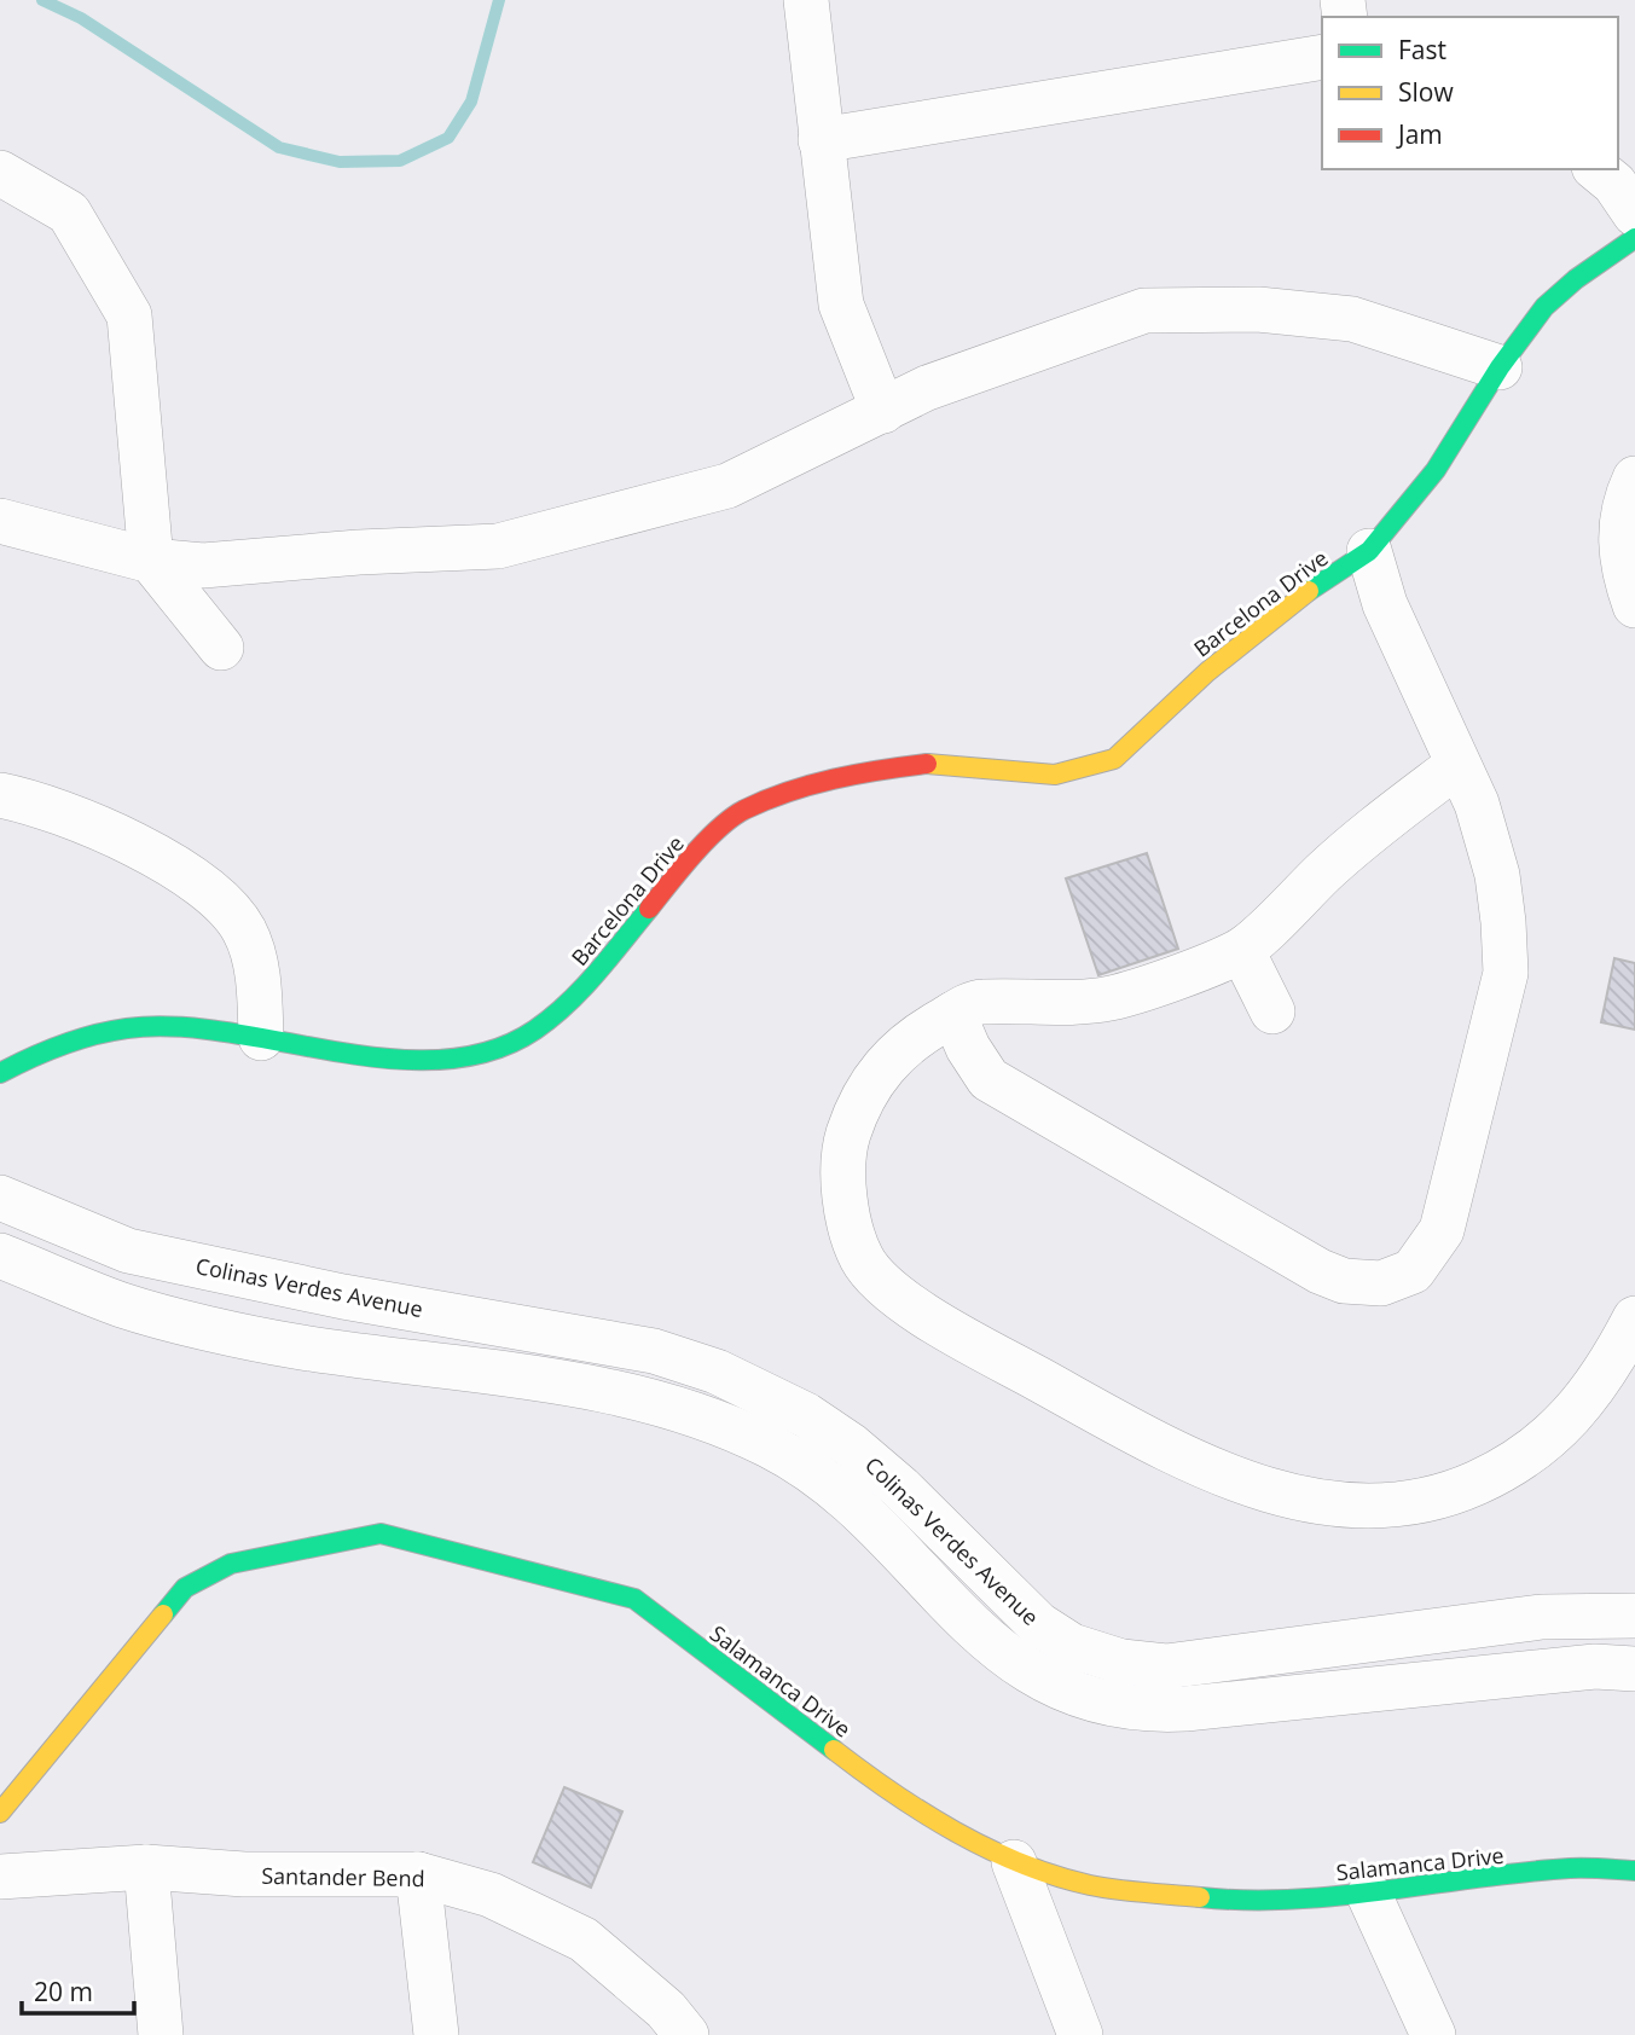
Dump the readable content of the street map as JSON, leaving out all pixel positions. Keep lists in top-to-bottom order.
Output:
{
  "streets": {
    "street": [
      "Barcelona Drive",
      "Colinas Verdes Avenue",
      "Salamanca Drive",
      "Santander Bend"
    ]
  },
  "legend": ["Fast", "Slow", "Jam"],
  "scale_bar": "20 m"
}
